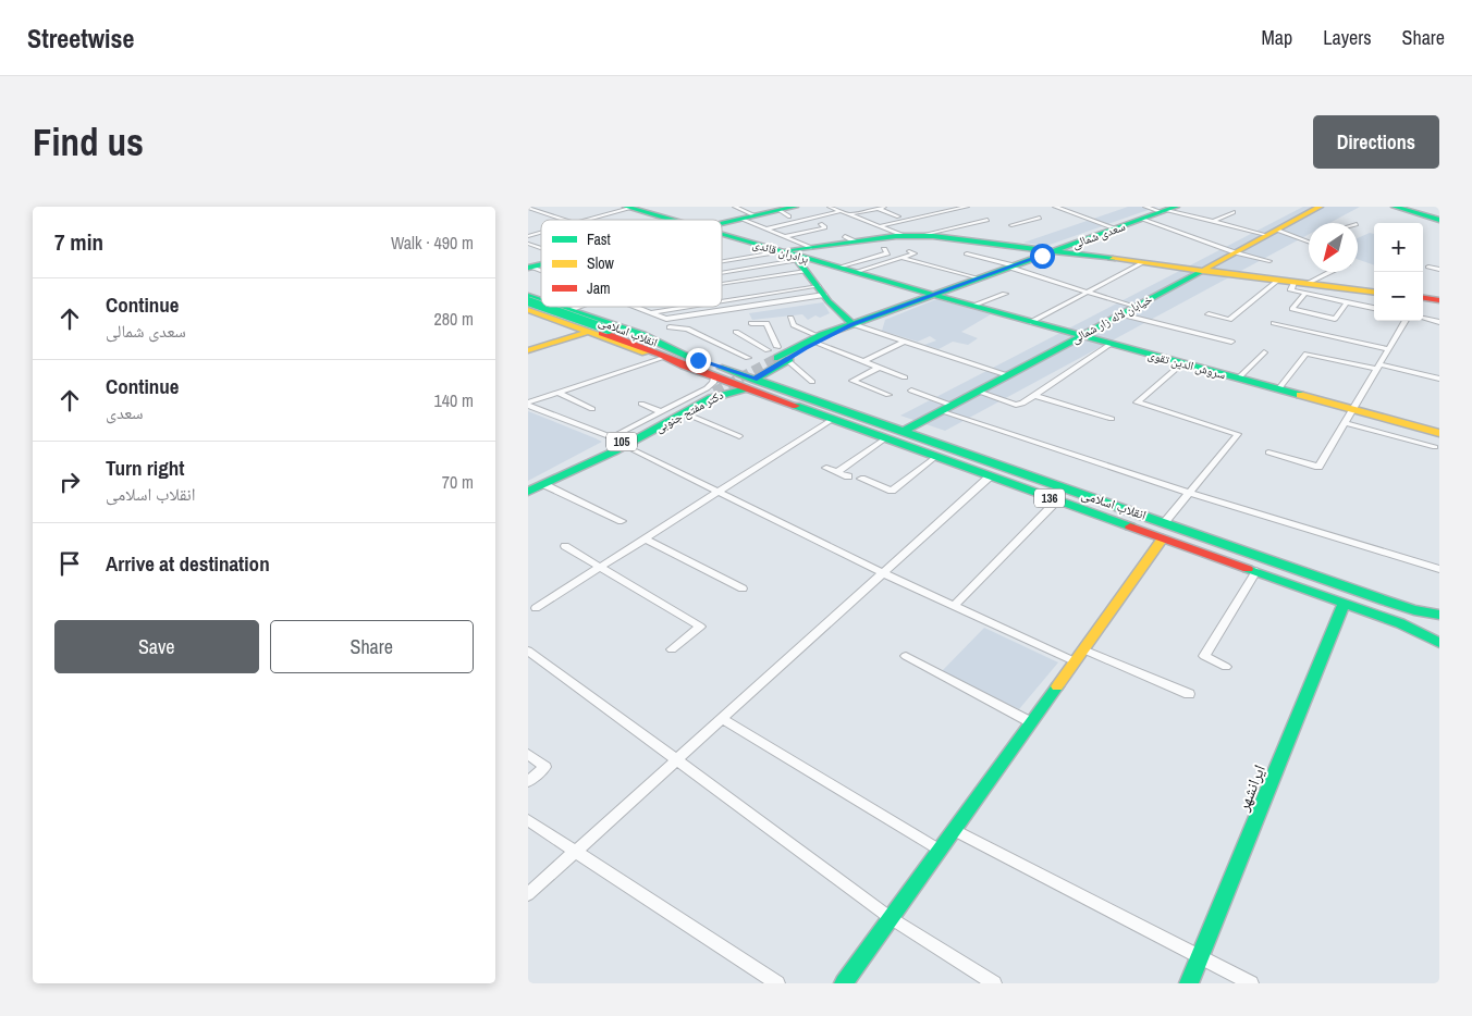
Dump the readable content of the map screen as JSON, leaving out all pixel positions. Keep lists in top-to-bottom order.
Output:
{
  "streets": {
    "main road": [
      "سعدی شمالی",
      "برادران قائدی",
      "خیابان لاله زار شمالی",
      "انقلاب اسلامی",
      "سروش الدین تقوی",
      "دکتر مفتح جنوبی",
      "105",
      "136",
      "ایرانشهر"
    ]
  },
  "crossings": [
    ["سعدی شمالی", "برادران قائدی"],
    ["سعدی شمالی", "سروش الدین تقوی"],
    ["برادران قائدی", "سروش الدین تقوی"],
    ["خیابان لاله زار شمالی", "انقلاب اسلامی"],
    ["خیابان لاله زار شمالی", "سروش الدین تقوی"],
    ["انقلاب اسلامی", "دکتر مفتح جنوبی"],
    ["انقلاب اسلامی", "136"],
    ["انقلاب اسلامی", "ایرانشهر"]
  ],
  "legend": ["Fast", "Slow", "Jam"],
  "north": "bottom left",
  "page": {
    "header": "Streetwise",
    "nav": ["Map", "Layers", "Share"],
    "buttons": [
      "Directions",
      ["Save", "Share"]
    ],
    "title": "Find us",
    "heading": ["7 min", "Walk · 490 m"],
    "map_buttons": ["+", "−"],
    "list": [
      ["Continue", "سعدی شمالی", "280 m"],
      ["Continue", "سعدی", "140 m"],
      ["Turn right", "انقلاب اسلامی", "70 m"],
      "Arrive at destination"
    ]
  }
}
